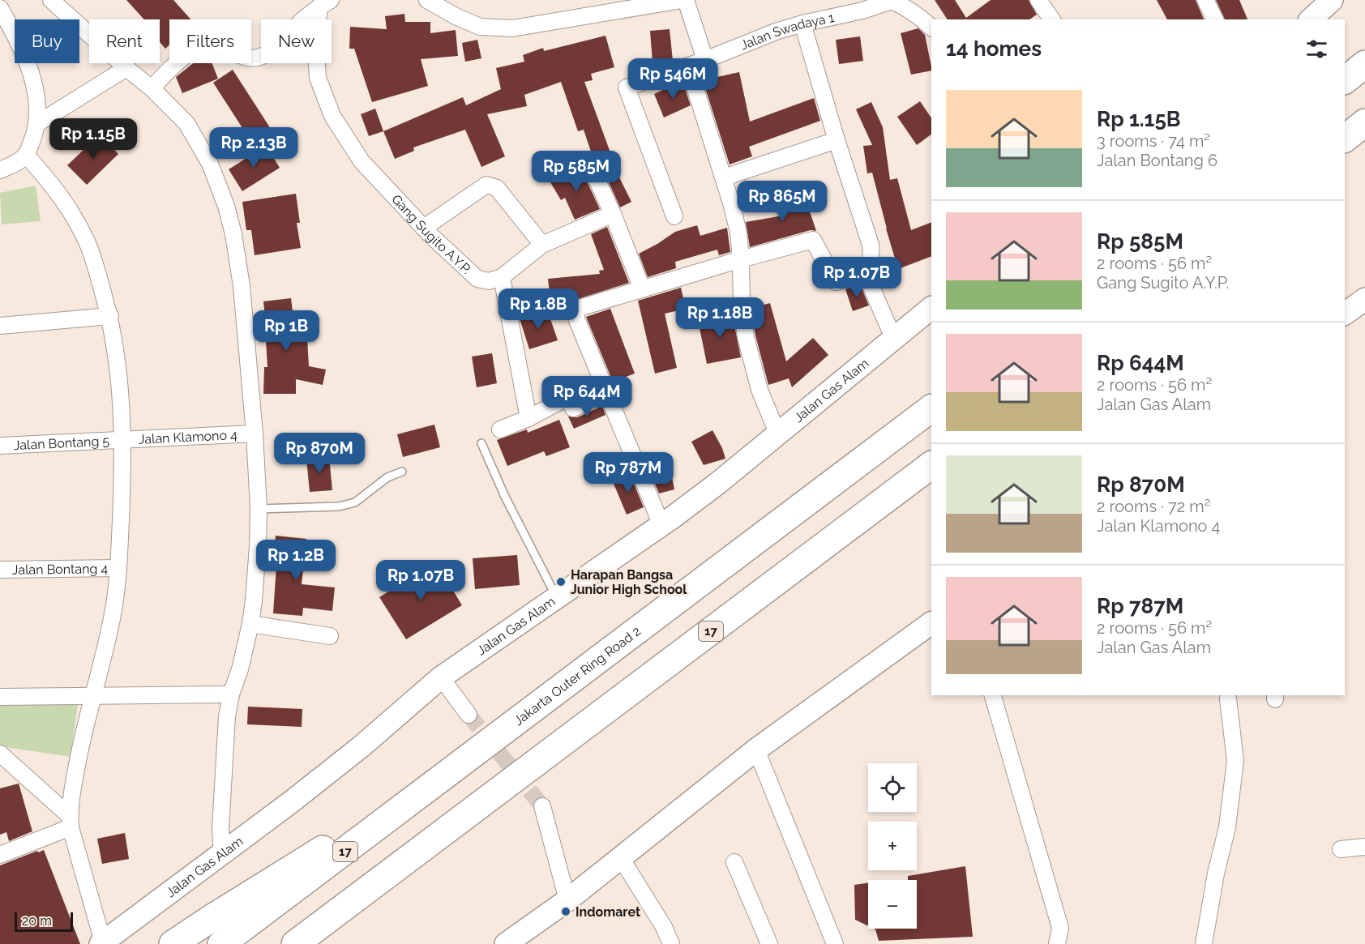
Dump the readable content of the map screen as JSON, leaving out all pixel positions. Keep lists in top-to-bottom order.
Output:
{
  "streets": {
    "highway": ["17", "Jakarta Outer Ring Road 2"],
    "main road": ["Jalan Gas Alam"],
    "street": [
      "Jalan Swadaya 1",
      "Gang Sugito A.Y.P.",
      "Jalan Klamono 4",
      "Jalan Bontang 5",
      "Jalan Bontang 4"
    ]
  },
  "crossings": [
    ["Jalan Klamono 4", "Jalan Bontang 5"]
  ],
  "places": ["Harapan Bangsa Junior High School", "Indomaret"],
  "scale_bar": "20 m",
  "page": {
    "chip": [
      "Buy",
      "Rent",
      "Filters",
      "New"
    ],
    "heading": "14 homes",
    "price": [
      "Rp 546M",
      "Rp 1.15B",
      "Rp 2.13B",
      "Rp 585M",
      "Rp 865M",
      "Rp 1.07B",
      "Rp 1.8B",
      "Rp 1.18B",
      "Rp 1B",
      "Rp 644M",
      "Rp 870M",
      "Rp 787M",
      "Rp 1.2B",
      "Rp 1.07B"
    ],
    "list": [
      {
        "name": "Rp 1.15B",
        "note": "3 rooms · 74 m² · Jalan Bontang 6"
      },
      {
        "name": "Rp 585M",
        "note": "2 rooms · 56 m² · Gang Sugito A.Y.P."
      },
      {
        "name": "Rp 644M",
        "note": "2 rooms · 56 m² · Jalan Gas Alam"
      },
      {
        "name": "Rp 870M",
        "note": "2 rooms · 72 m² · Jalan Klamono 4"
      },
      {
        "name": "Rp 787M",
        "note": "2 rooms · 56 m² · Jalan Gas Alam"
      }
    ],
    "map_buttons": ["+", "−"],
    "scale": "20 m"
  }
}
